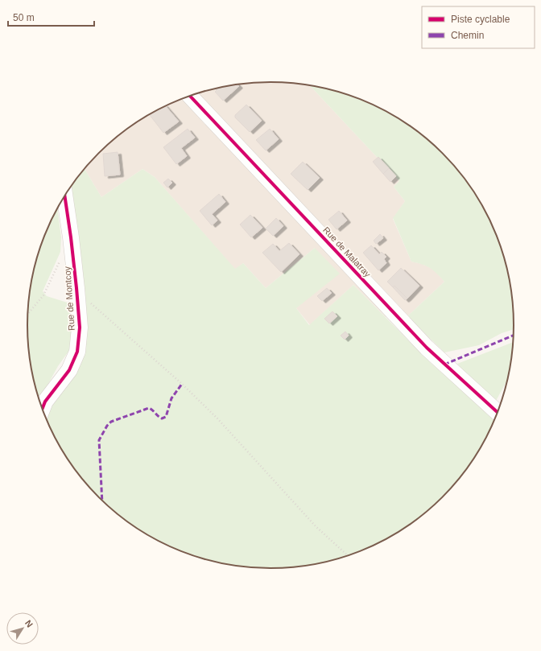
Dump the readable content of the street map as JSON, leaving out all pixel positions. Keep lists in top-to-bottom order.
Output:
{
  "streets": {
    "street": ["Rue de Malatray", "Rue de Montcoy"]
  },
  "legend": ["Piste cyclable", "Chemin"],
  "scale_bar": "50 m",
  "north": "top right"
}
